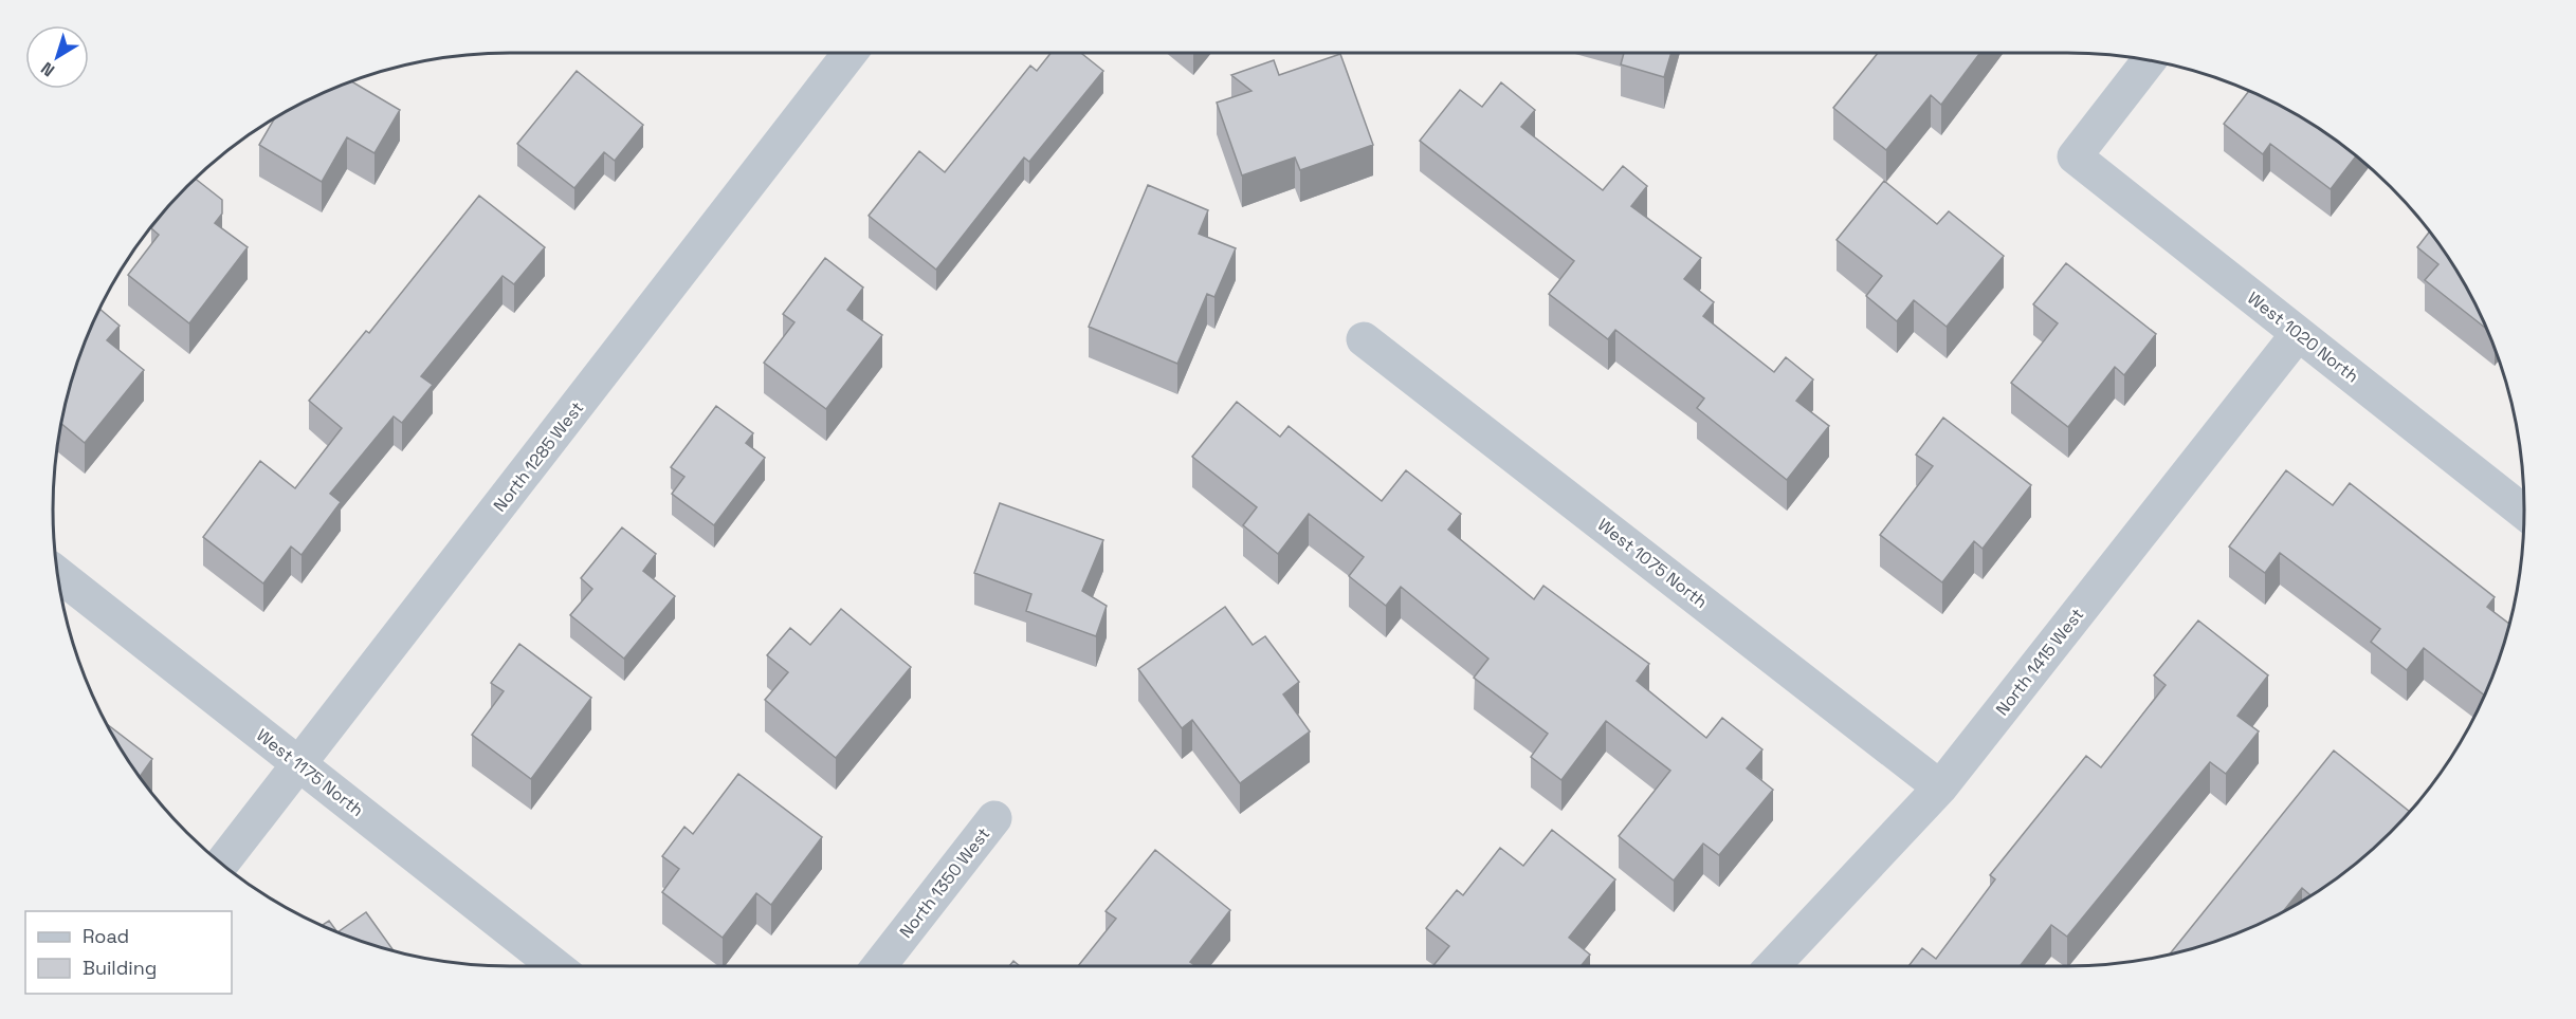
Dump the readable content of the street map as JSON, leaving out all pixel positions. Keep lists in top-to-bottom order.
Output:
{
  "streets": {
    "street": [
      "West 1020 North",
      "North 1285 West",
      "West 1075 North",
      "North 1415 West",
      "West 1175 North",
      "North 1350 West"
    ]
  },
  "crossings": [
    ["West 1020 North", "North 1415 West"],
    ["North 1285 West", "West 1175 North"],
    ["West 1075 North", "North 1415 West"]
  ],
  "legend": ["Road", "Building"],
  "north": "bottom left"
}
